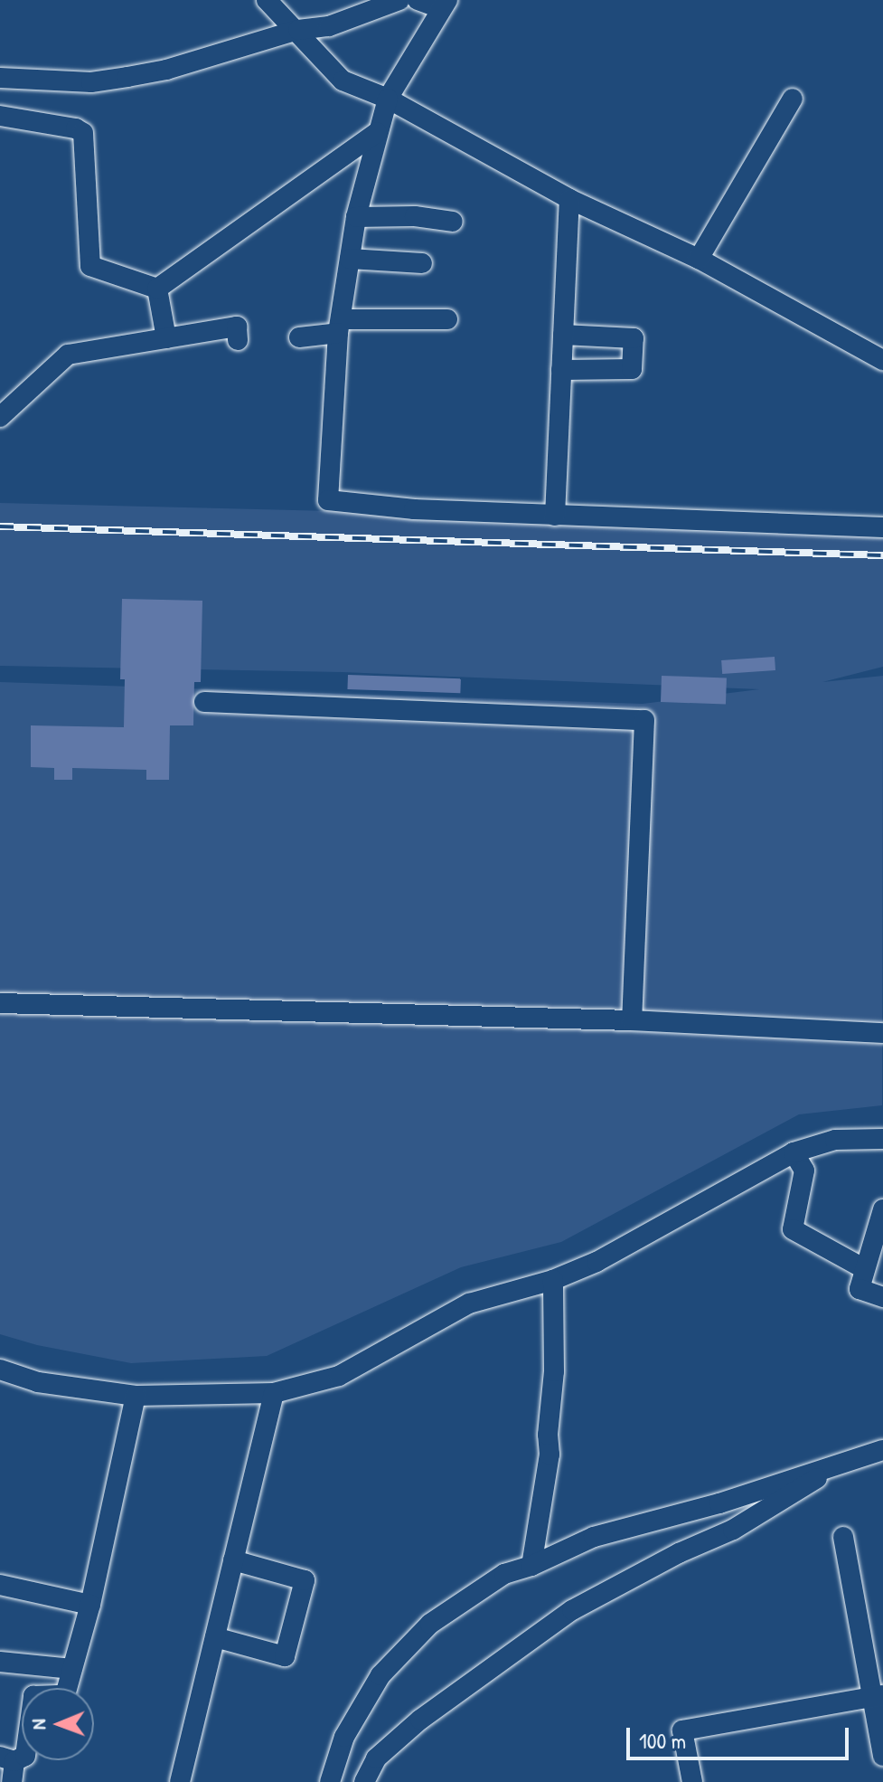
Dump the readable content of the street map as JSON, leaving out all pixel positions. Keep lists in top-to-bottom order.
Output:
{
  "scale_bar": "100 m",
  "north": "left"
}
